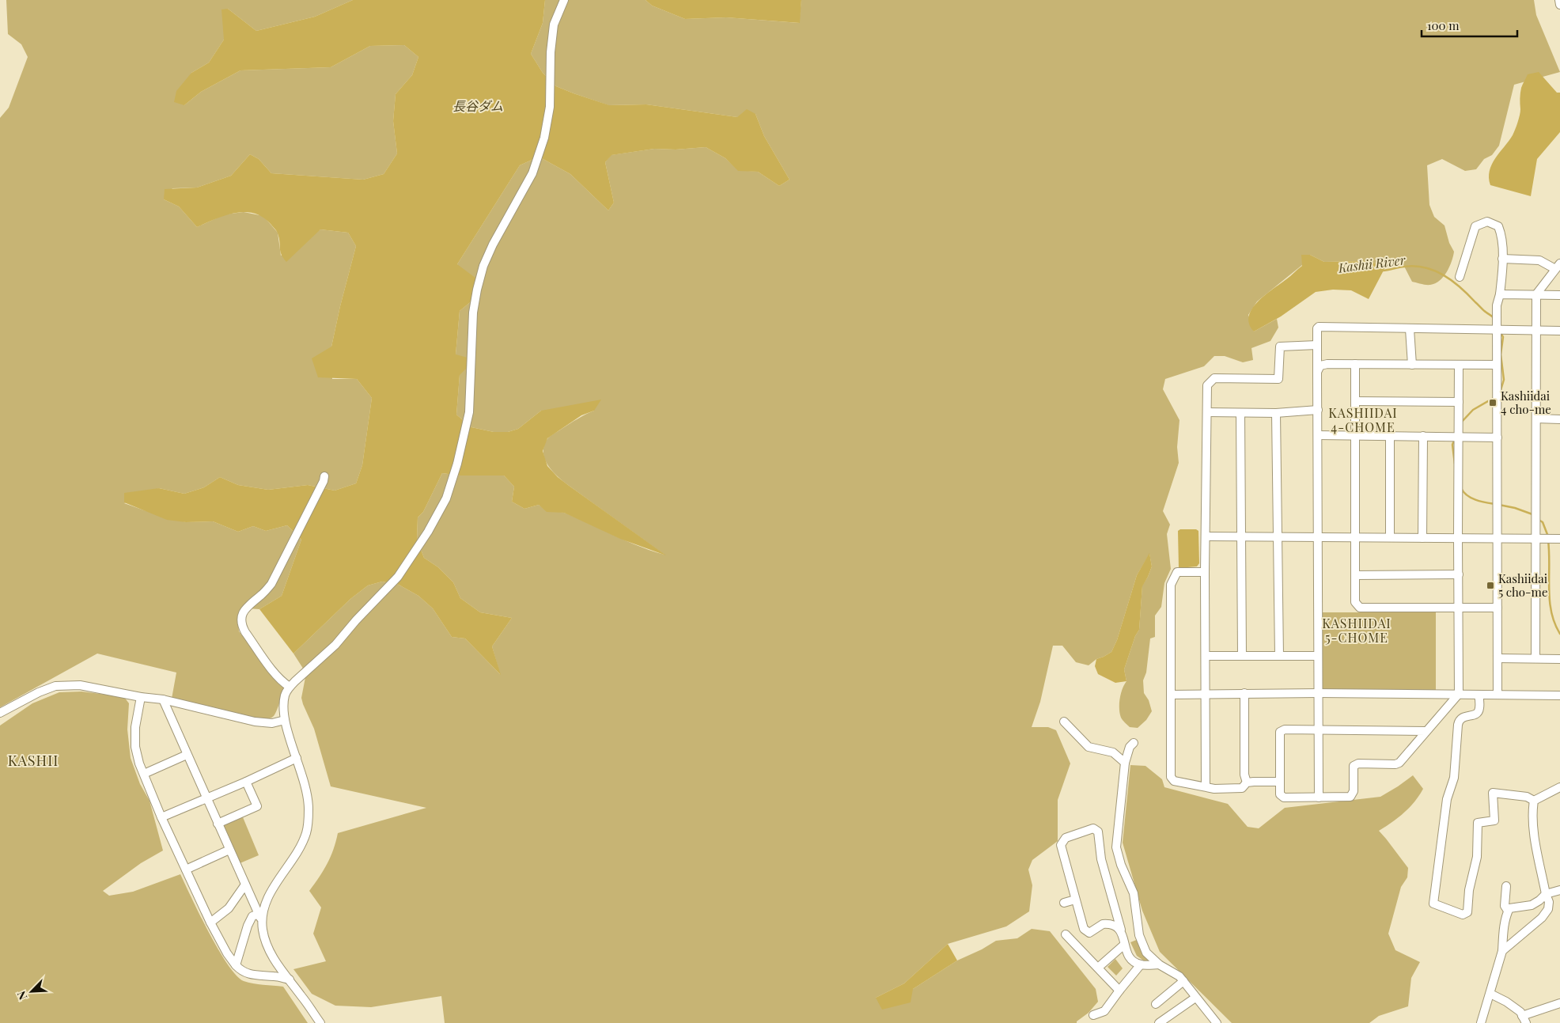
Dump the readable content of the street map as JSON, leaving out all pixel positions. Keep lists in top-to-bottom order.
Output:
{
  "districts": ["KASHIIDAI 4-CHOME", "KASHIIDAI 5-CHOME", "KASHII"],
  "water": ["長谷ダム", "Kashii River"],
  "places": {
    "transit": ["Kashiidai 4 cho-me", "Kashiidai 5 cho-me"]
  },
  "scale_bar": "100 m",
  "north": "bottom left"
}
